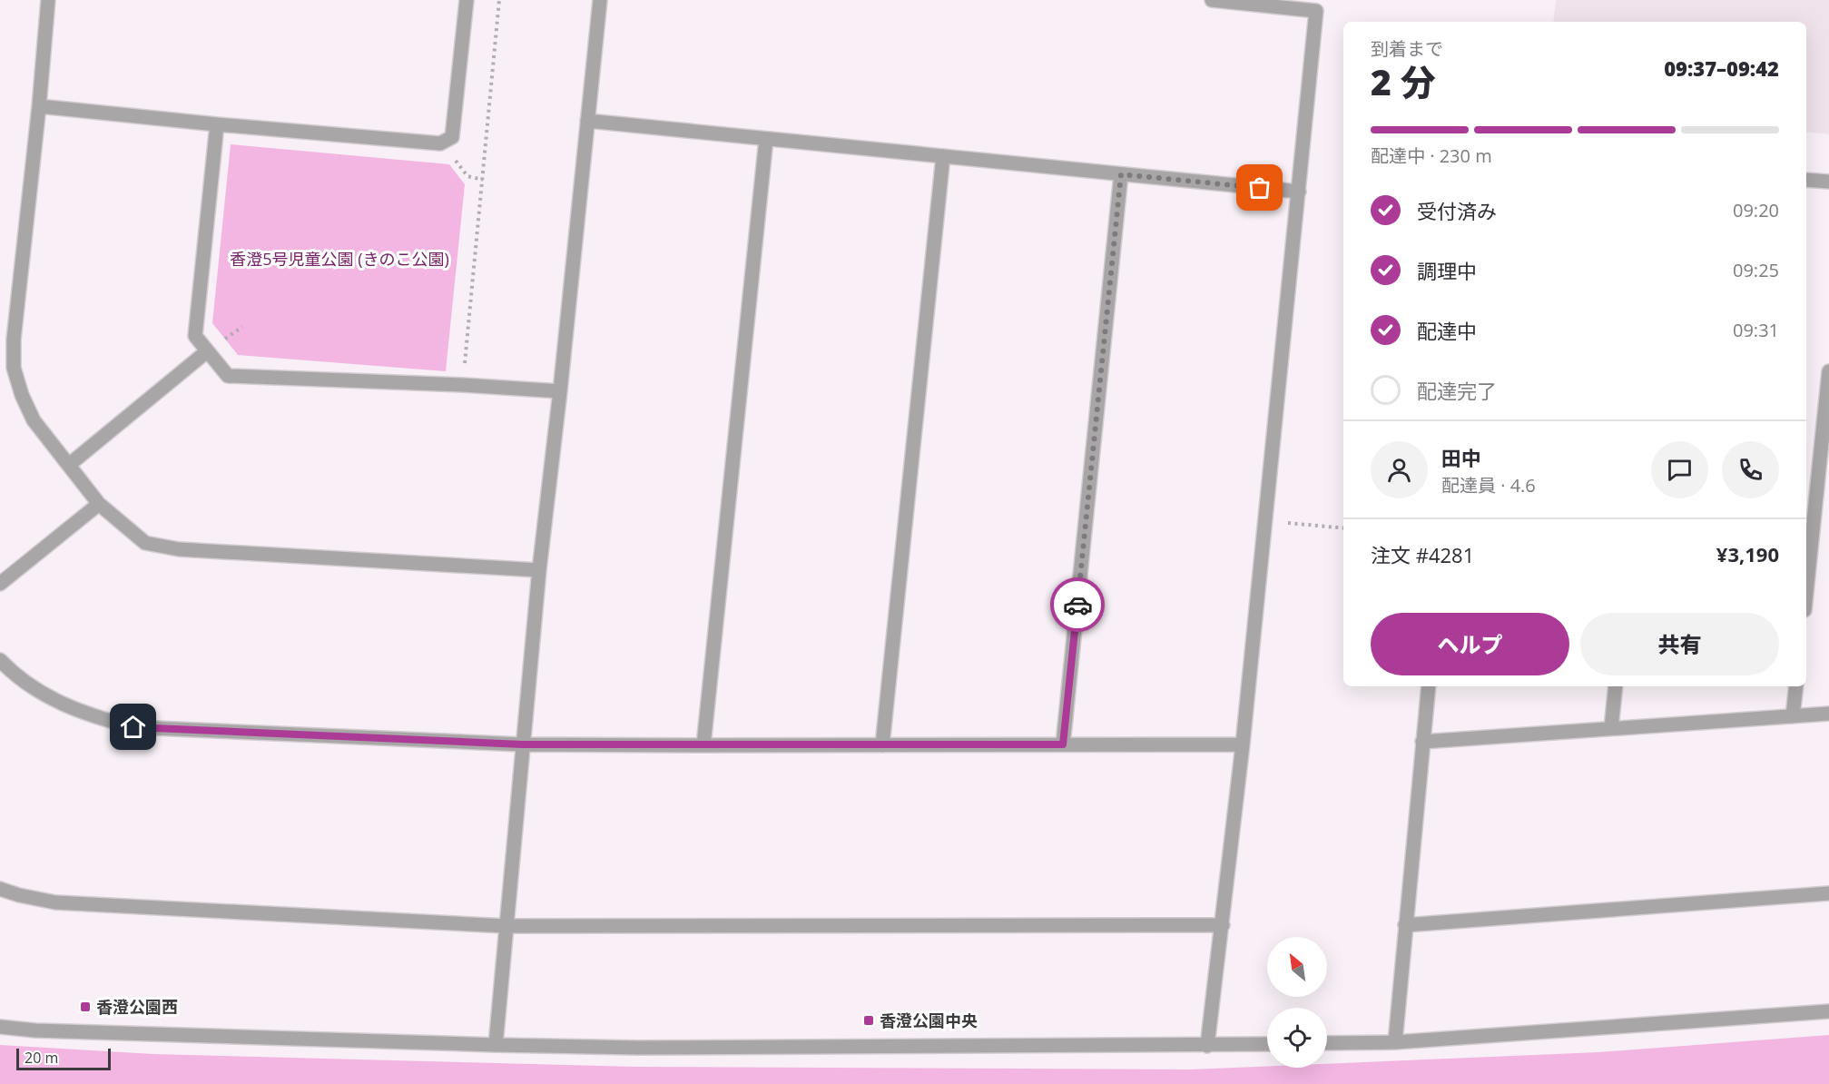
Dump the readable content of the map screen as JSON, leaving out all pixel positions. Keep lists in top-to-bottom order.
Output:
{
  "parks": ["香澄5号児童公園 (きのこ公園)"],
  "places": {
    "transit": ["香澄公園西", "香澄公園中央"]
  },
  "scale_bar": "20 m",
  "north": "top left",
  "page": {
    "heading": ["2 分", "到着まで", "09:37–09:42"],
    "panel": [
      "田中",
      "配達員 · 4.6",
      "注文 #4281",
      "¥3,190"
    ],
    "bar": "配達中 · 230 m",
    "list": [
      ["受付済み", "09:20"],
      ["調理中", "09:25"],
      ["配達中", "09:31"],
      "配達完了"
    ],
    "buttons": ["ヘルプ", "共有"],
    "scale": "20 m"
  }
}
